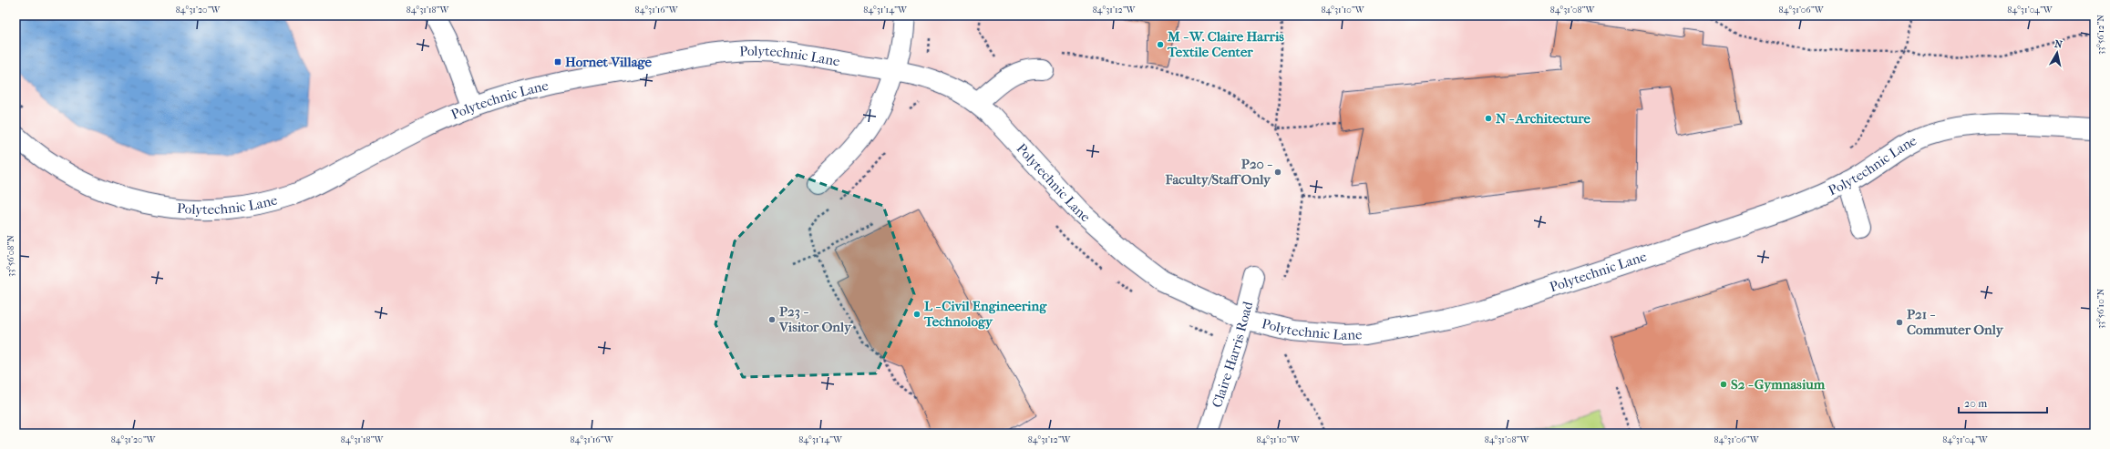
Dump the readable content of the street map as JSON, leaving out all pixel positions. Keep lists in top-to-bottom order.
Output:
{
  "streets": {
    "street": ["Polytechnic Lane", "Claire Harris Road"]
  },
  "crossings": [
    ["Polytechnic Lane", "Claire Harris Road"]
  ],
  "places": {
    "other": [
      "M - W. Claire Harris Textile Center",
      "N - Architecture",
      "P20 - Faculty/Staff Only",
      "L - Civil Engineering Technology",
      "P23 - Visitor Only",
      "P21 - Commuter Only",
      "S2 - Gymnasium"
    ],
    "transit": ["Hornet Village"]
  },
  "scale_bar": "20 m",
  "north": "top",
  "coordinates": [
    "84°31'20\"W",
    "84°31'18\"W",
    "84°31'16\"W",
    "84°31'14\"W",
    "84°31'12\"W",
    "84°31'10\"W",
    "84°31'08\"W",
    "84°31'06\"W",
    "84°31'04\"W",
    "33°56'12\"N",
    "33°56'08\"N",
    "33°56'10\"N"
  ]
}
